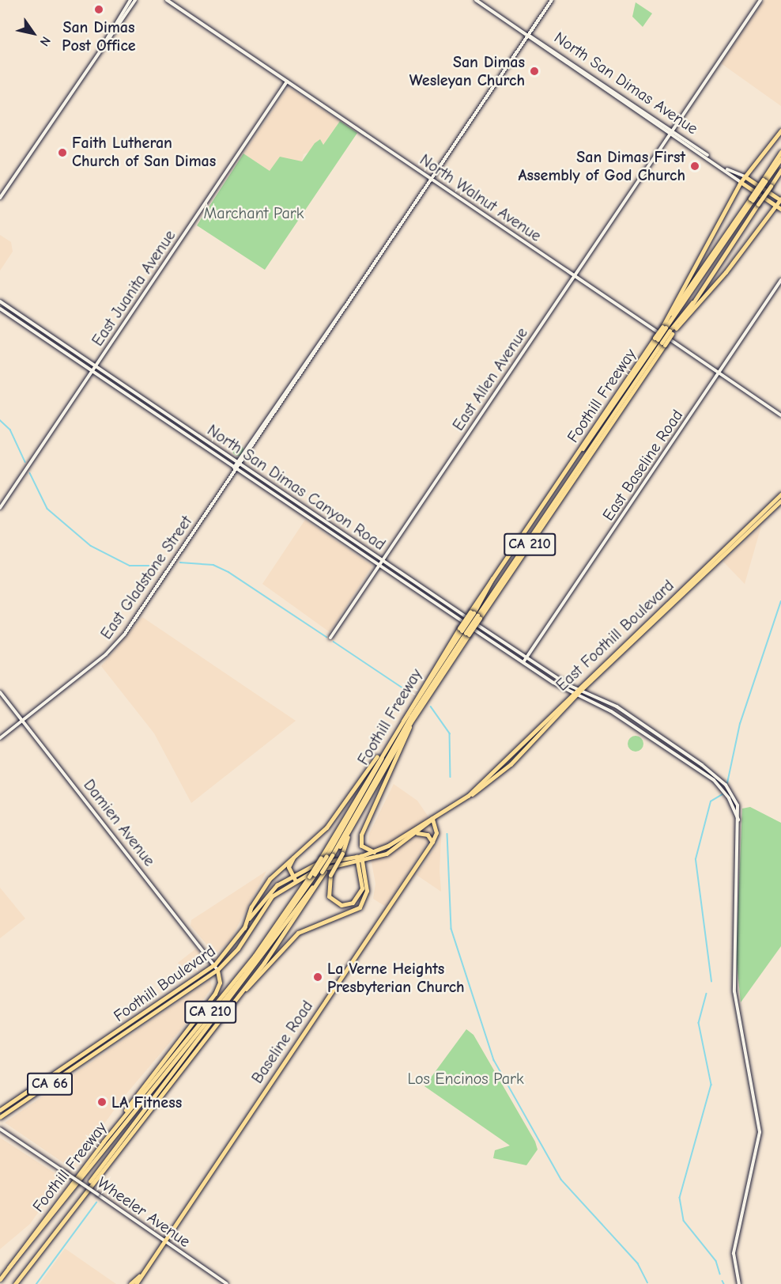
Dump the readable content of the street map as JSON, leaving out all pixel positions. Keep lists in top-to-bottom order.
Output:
{
  "streets": {
    "highway": ["Foothill Freeway", "CA 210"],
    "main road": [
      "North San Dimas Avenue",
      "North Walnut Avenue",
      "East Juanita Avenue",
      "East Allen Avenue",
      "East Baseline Road",
      "North San Dimas Canyon Road",
      "East Gladstone Street",
      "East Foothill Boulevard",
      "Damien Avenue",
      "Foothill Boulevard",
      "Baseline Road",
      "CA 66",
      "Wheeler Avenue"
    ]
  },
  "crossings": [
    ["North San Dimas Avenue", "East Allen Avenue"],
    ["North Walnut Avenue", "East Juanita Avenue"],
    ["North Walnut Avenue", "East Allen Avenue"],
    ["North Walnut Avenue", "East Baseline Road"],
    ["East Juanita Avenue", "North San Dimas Canyon Road"],
    ["East Allen Avenue", "North San Dimas Canyon Road"],
    ["East Baseline Road", "North San Dimas Canyon Road"],
    ["North San Dimas Canyon Road", "East Gladstone Street"],
    ["North San Dimas Canyon Road", "East Foothill Boulevard"],
    ["East Gladstone Street", "Damien Avenue"],
    ["East Foothill Boulevard", "Foothill Boulevard"],
    ["Damien Avenue", "Foothill Boulevard"],
    ["Baseline Road", "Wheeler Avenue"]
  ],
  "parks": ["Marchant Park", "Los Encinos Park"],
  "places": [
    "San Dimas Post Office",
    "San Dimas Wesleyan Church",
    "Faith Lutheran Church of San Dimas",
    "San Dimas First Assembly of God Church",
    "La Verne Heights Presbyterian Church",
    "LA Fitness"
  ],
  "north": "bottom right"
}
